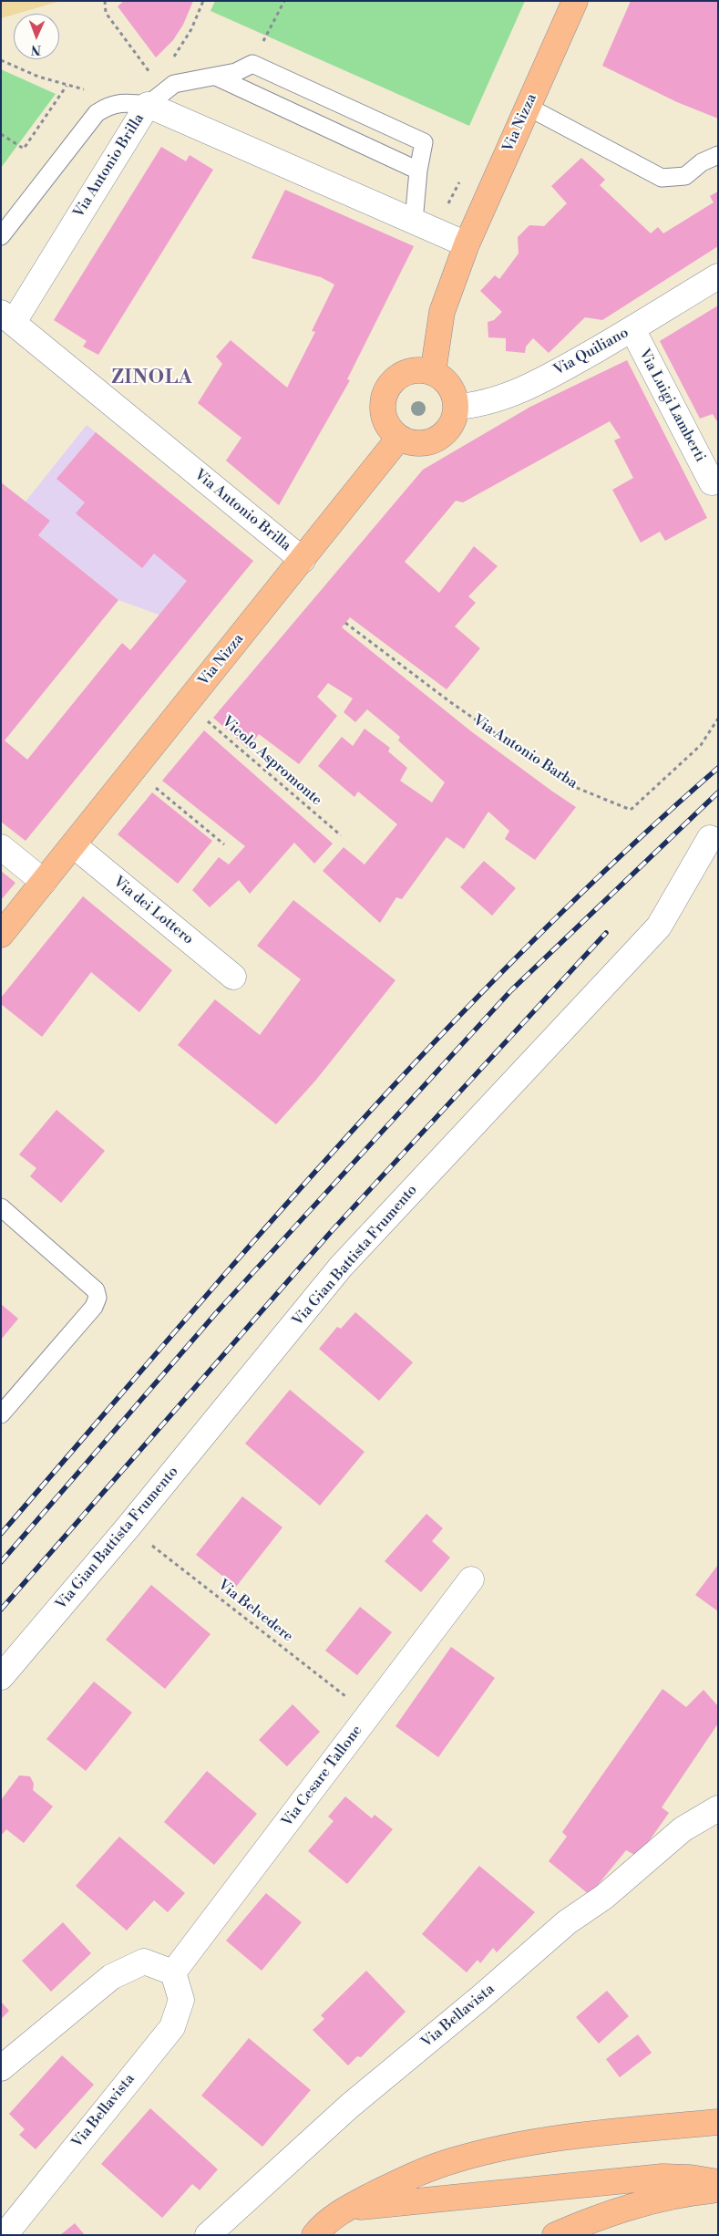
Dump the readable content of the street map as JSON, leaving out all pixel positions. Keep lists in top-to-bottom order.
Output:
{
  "streets": {
    "main road": ["Via Nizza"],
    "street": [
      "Via Antonio Brilla",
      "Via Quiliano",
      "Via Luigi Lamberti",
      "Via dei Lottero",
      "Via Gian Battista Frumento",
      "Via Cesare Tallone",
      "Via Bellavista"
    ],
    "path": ["Via Antonio Barba", "Vicolo Aspromonte", "Via Belvedere"]
  },
  "crossings": [
    ["Via Nizza", "Via Antonio Brilla"],
    ["Via Nizza", "Via Quiliano"],
    ["Via Nizza", "Vicolo Aspromonte"],
    ["Via Nizza", "Via dei Lottero"],
    ["Via Quiliano", "Via Luigi Lamberti"],
    ["Via Gian Battista Frumento", "Via Belvedere"],
    ["Via Belvedere", "Via Cesare Tallone"],
    ["Via Cesare Tallone", "Via Bellavista"]
  ],
  "districts": ["ZINOLA"],
  "north": "bottom"
}
